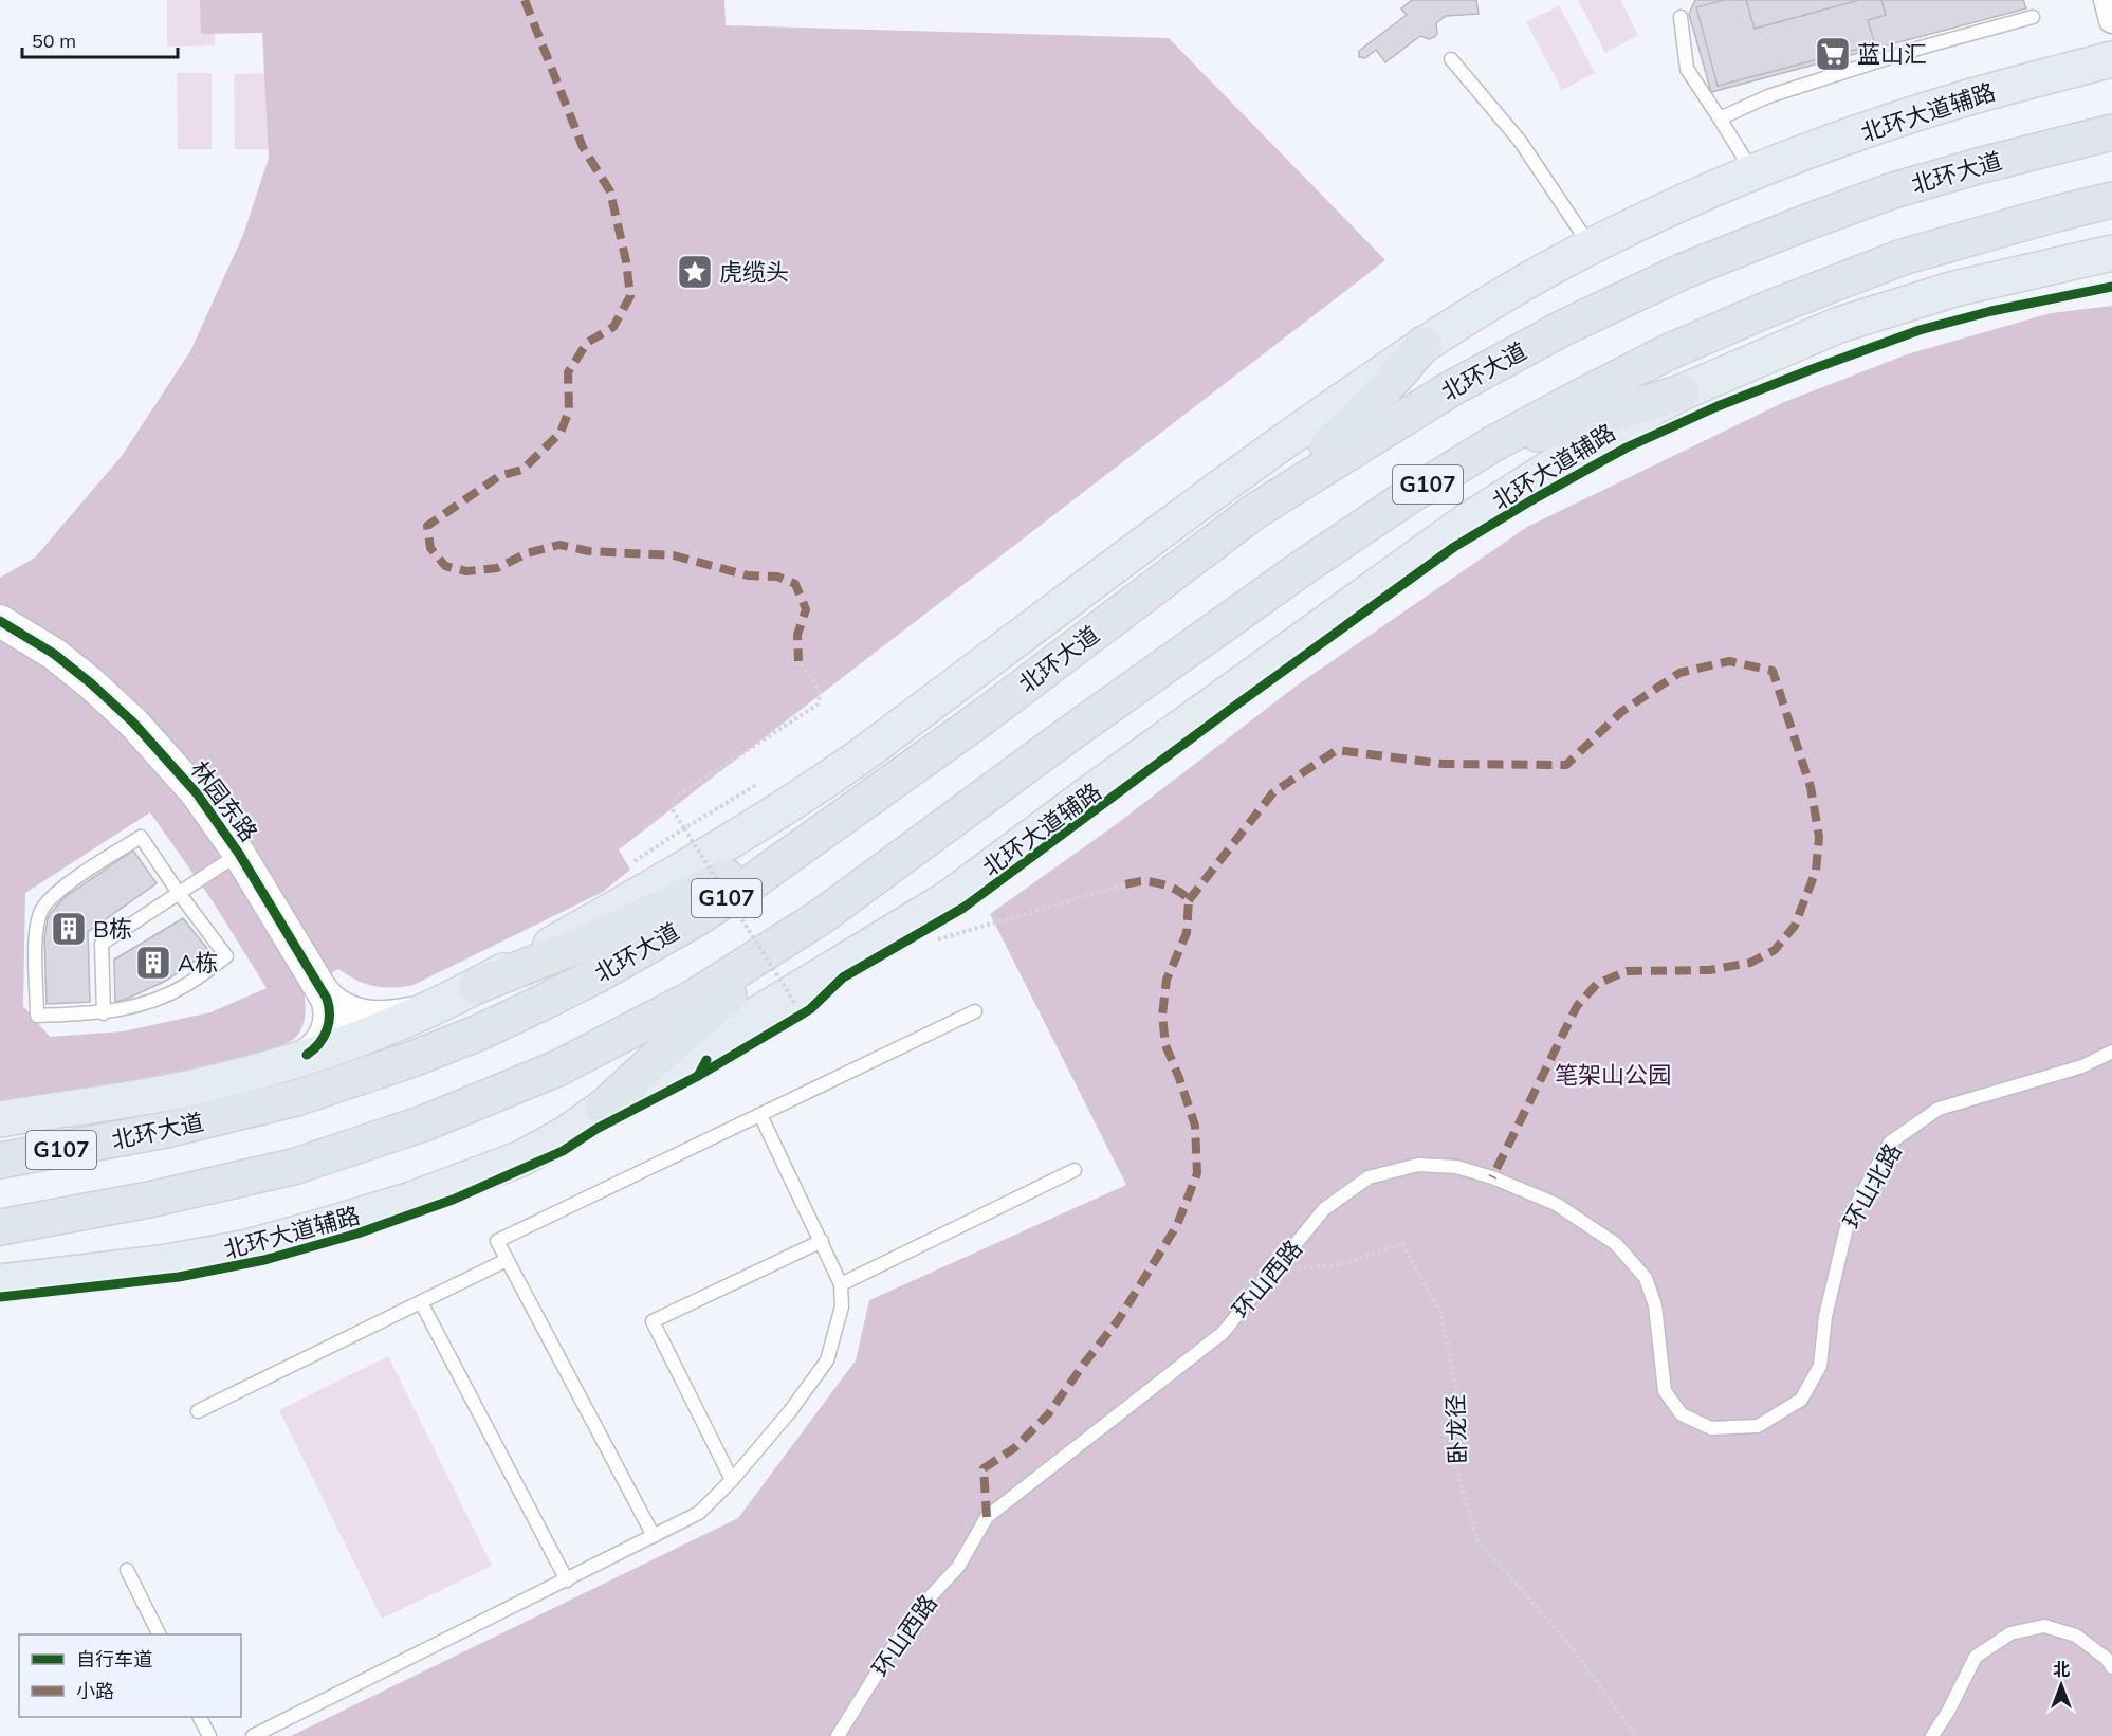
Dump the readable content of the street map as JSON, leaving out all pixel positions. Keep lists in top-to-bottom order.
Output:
{
  "streets": {
    "highway": ["北环大道", "G107"],
    "main road": ["北环大道辅路"],
    "street": ["林园东路"],
    "lane": ["环山北路", "环山西路"],
    "path": ["卧龙径"]
  },
  "crossings": [
    ["北环大道辅路", "北环大道"],
    ["北环大道辅路", "林园东路"],
    ["环山北路", "环山西路"],
    ["环山西路", "卧龙径"]
  ],
  "parks": ["笔架山公园"],
  "places": {
    "supermarket": ["蓝山汇"],
    "place": ["虎缆头"],
    "building": ["B栋", "A栋"]
  },
  "legend": ["自行车道", "小路"],
  "scale_bar": "50 m",
  "north": "top"
}
